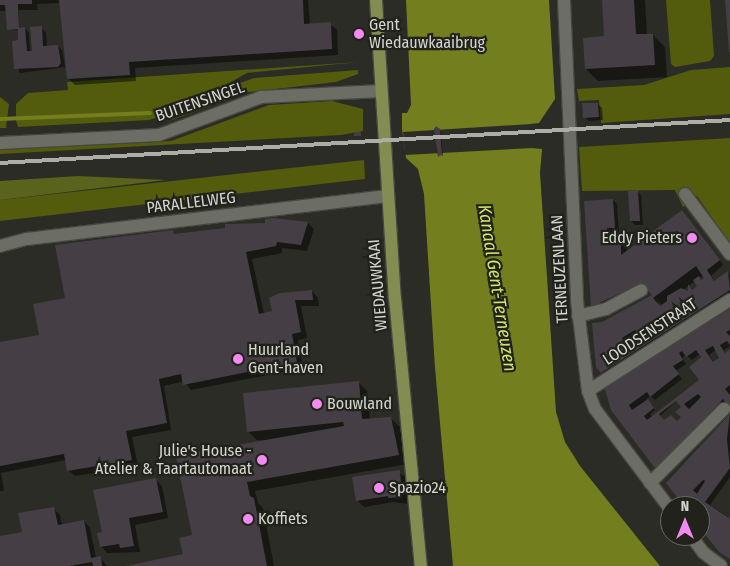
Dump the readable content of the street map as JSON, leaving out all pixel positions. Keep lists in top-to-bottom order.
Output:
{
  "streets": {
    "main road": ["WIEDAUWKAAI"],
    "street": [
      "BUITENSINGEL",
      "PARALLELWEG",
      "TERNEUZENLAAN",
      "LOODSENSTRAAT"
    ]
  },
  "crossings": [
    ["BUITENSINGEL", "WIEDAUWKAAI"],
    ["PARALLELWEG", "WIEDAUWKAAI"],
    ["TERNEUZENLAAN", "LOODSENSTRAAT"]
  ],
  "water": ["Kanaal Gent-Terneuzen"],
  "places": [
    "Gent Wiedauwkaaibrug",
    "Eddy Pieters",
    "Huurland Gent-haven",
    "Bouwland",
    "Julie's House - Atelier & Taartautomaat",
    "Spazio24",
    "Koffiets"
  ],
  "north": "top"
}
